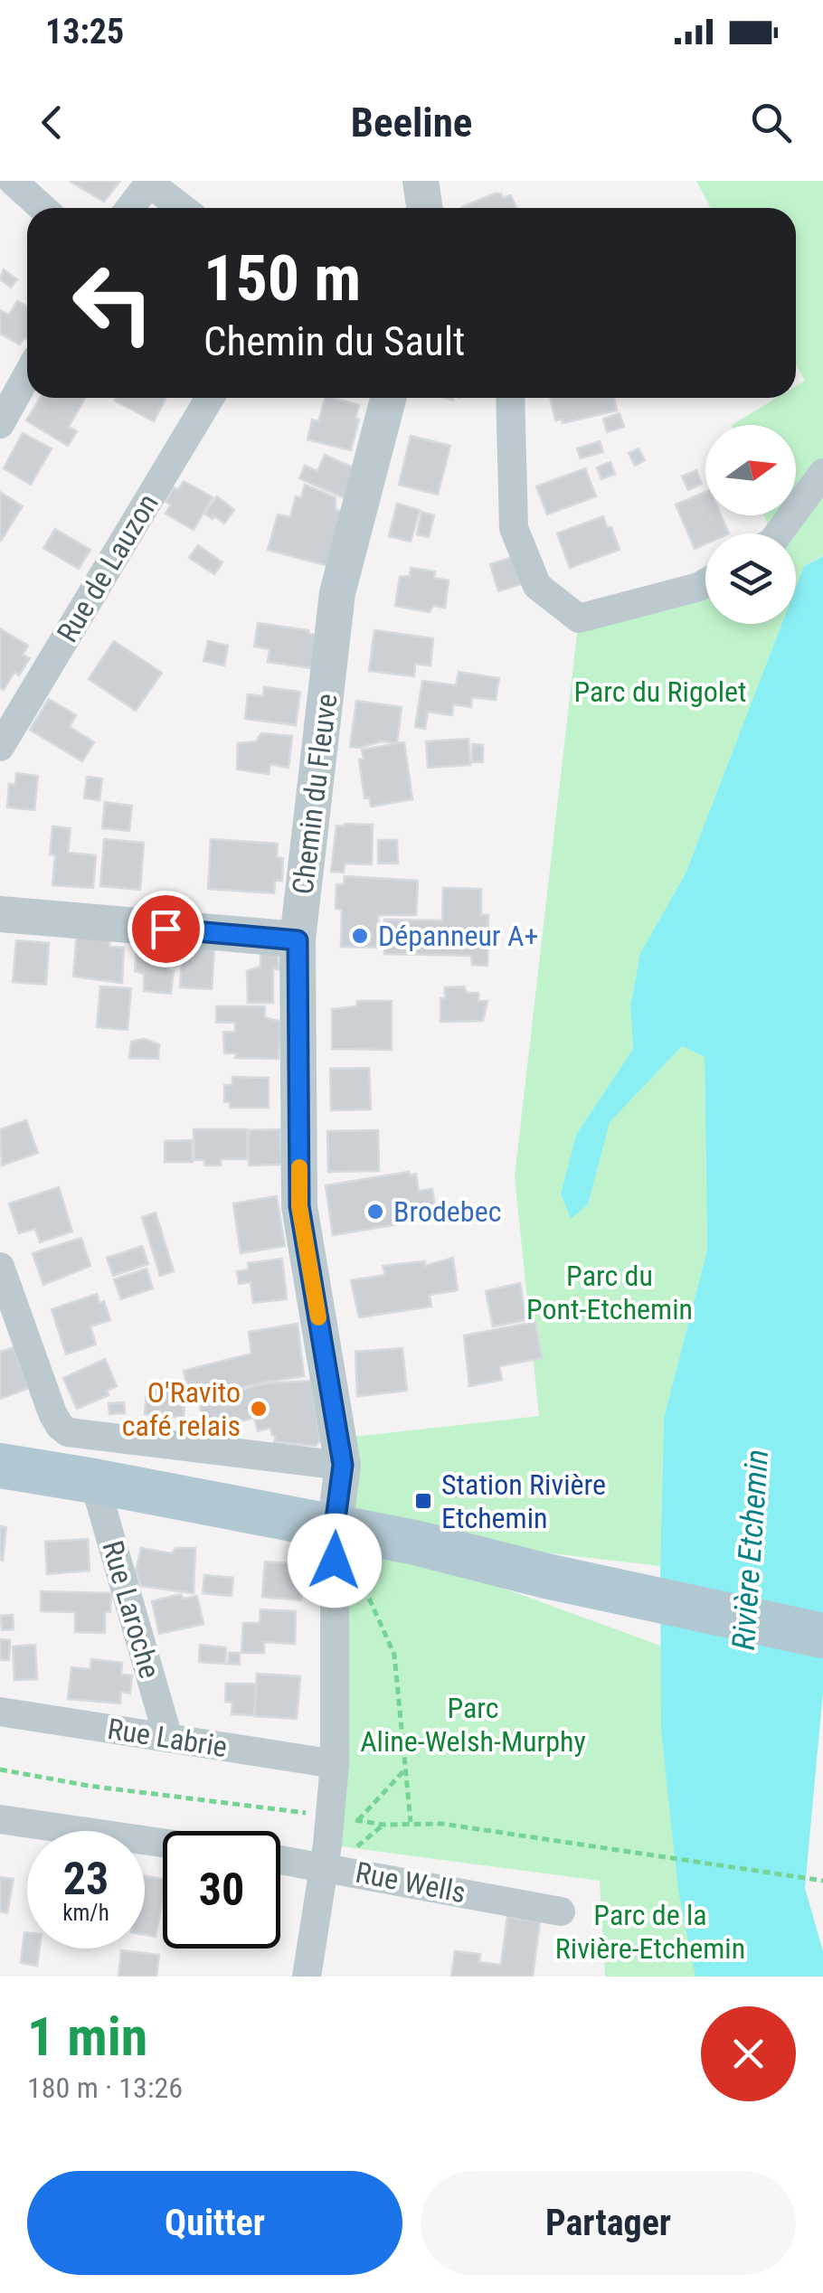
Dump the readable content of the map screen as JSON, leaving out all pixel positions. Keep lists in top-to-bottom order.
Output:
{
  "streets": {
    "street": [
      "Rue de Lauzon",
      "Chemin du Fleuve",
      "Rue Laroche",
      "Rue Labrie",
      "Rue Wells"
    ]
  },
  "crossings": [
    ["Rue Laroche", "Rue Labrie"]
  ],
  "water": ["Rivière Etchemin"],
  "parks": [
    "Parc du Rigolet",
    "Parc du Pont-Etchemin",
    "Parc Aline-Welsh-Murphy",
    "Parc de la Rivière-Etchemin"
  ],
  "places": {
    "other": ["Dépanneur A+", "Brodebec", "O'Ravito café relais"],
    "transit": ["Station Rivière Etchemin"]
  },
  "north": "right",
  "page": {
    "status": "13:25",
    "header": "Beeline",
    "turn": ["150 m", "Chemin du Sault"],
    "speed": "23 km/h",
    "limit": "30",
    "heading": ["1 min", "180 m · 13:26"],
    "buttons": ["Quitter", "Partager"]
  }
}
